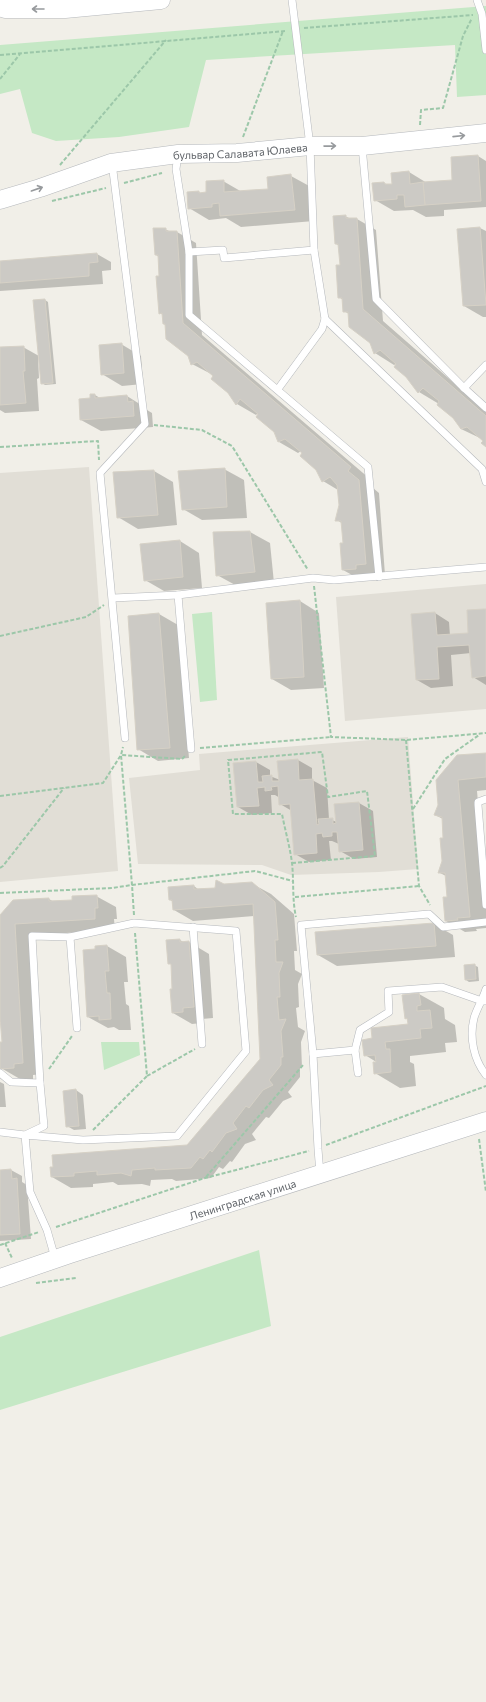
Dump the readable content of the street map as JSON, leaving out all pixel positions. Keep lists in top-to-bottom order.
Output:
{
  "streets": {
    "street": ["бульвар Салавата Юлаева", "Ленинградская улица"]
  },
  "one_way": ["бульвар Салавата Юлаева"]
}
